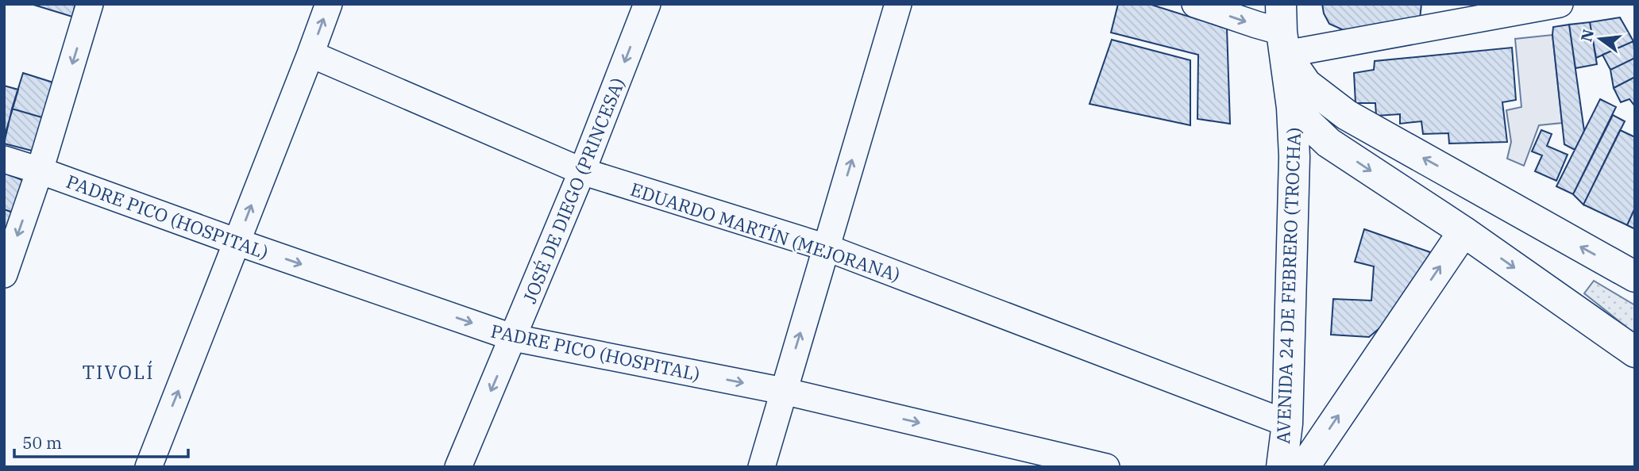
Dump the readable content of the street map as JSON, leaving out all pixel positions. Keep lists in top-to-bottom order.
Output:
{
  "streets": {
    "main road": ["AVENIDA 24 DE FEBRERO (TROCHA)"],
    "street": ["JOSÉ DE DIEGO (PRINCESA)", "PADRE PICO (HOSPITAL)", "EDUARDO MARTÍN (MEJORANA)"]
  },
  "crossings": [
    ["JOSÉ DE DIEGO (PRINCESA)", "PADRE PICO (HOSPITAL)"],
    ["JOSÉ DE DIEGO (PRINCESA)", "EDUARDO MARTÍN (MEJORANA)"],
    ["EDUARDO MARTÍN (MEJORANA)", "AVENIDA 24 DE FEBRERO (TROCHA)"]
  ],
  "one_way": ["JOSÉ DE DIEGO (PRINCESA)", "PADRE PICO (HOSPITAL)"],
  "districts": ["TIVOLÍ"],
  "scale_bar": "50 m",
  "north": "left"
}
